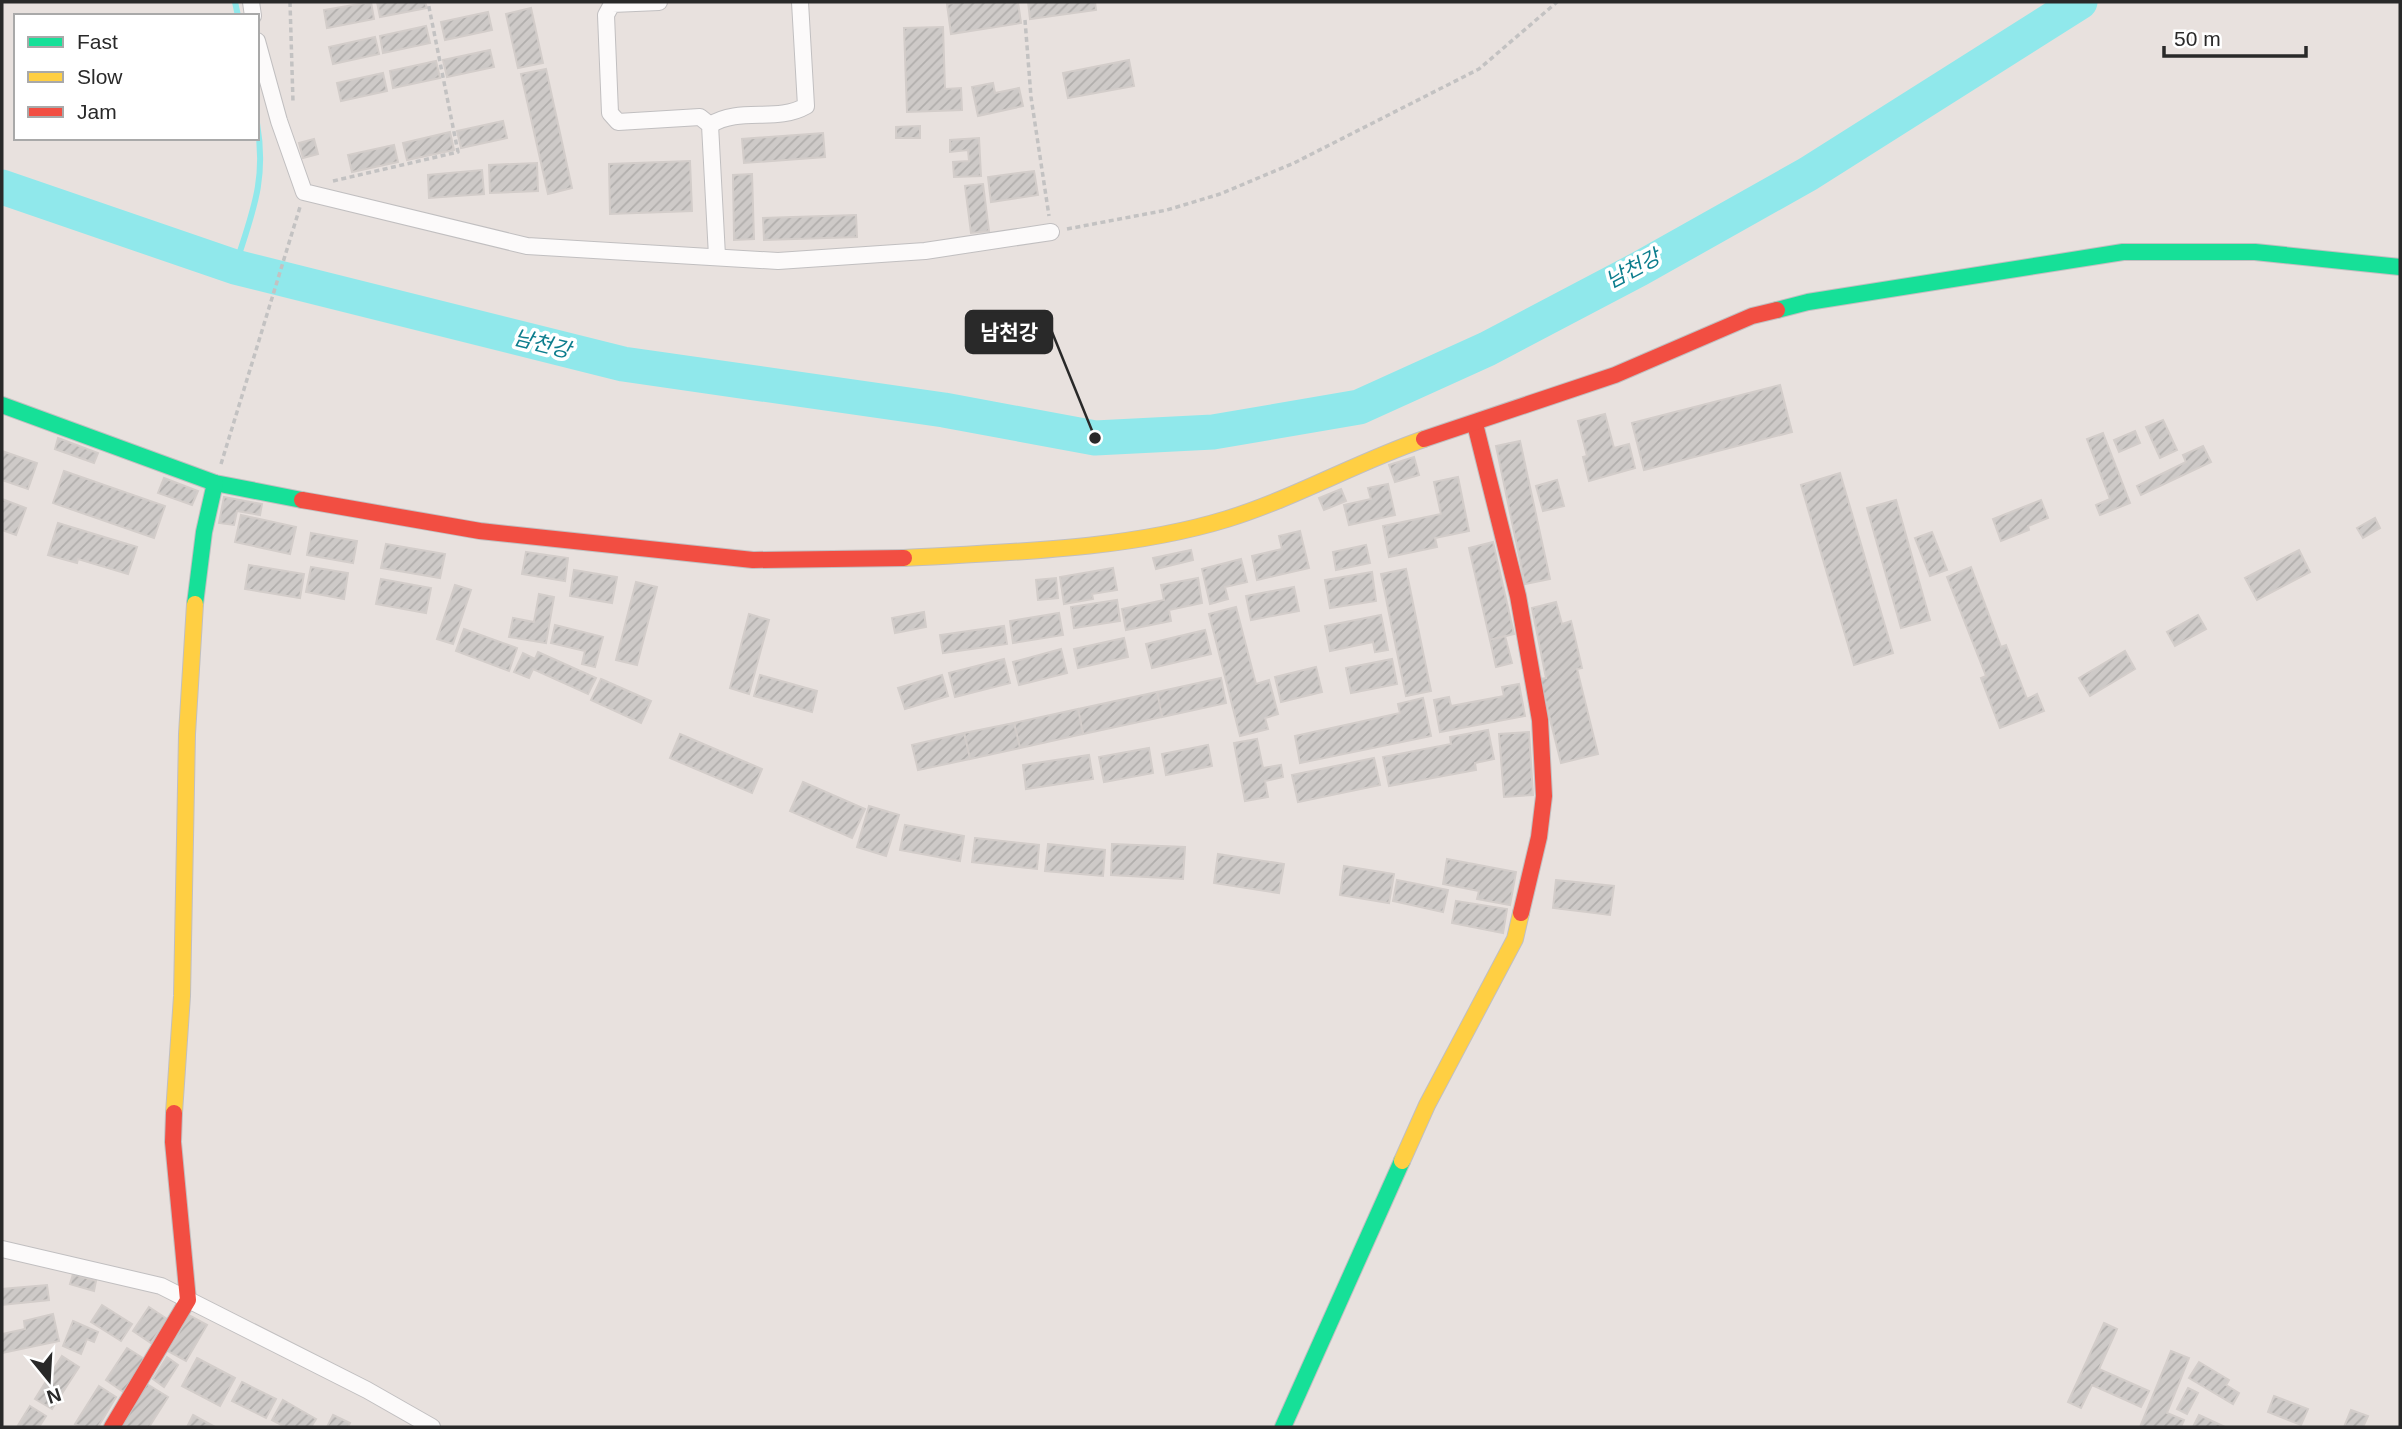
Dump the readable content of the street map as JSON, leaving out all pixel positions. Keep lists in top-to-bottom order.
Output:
{
  "water": ["남천강"],
  "places": ["남천강"],
  "legend": ["Fast", "Slow", "Jam"],
  "scale_bar": "50 m",
  "north": "bottom"
}
